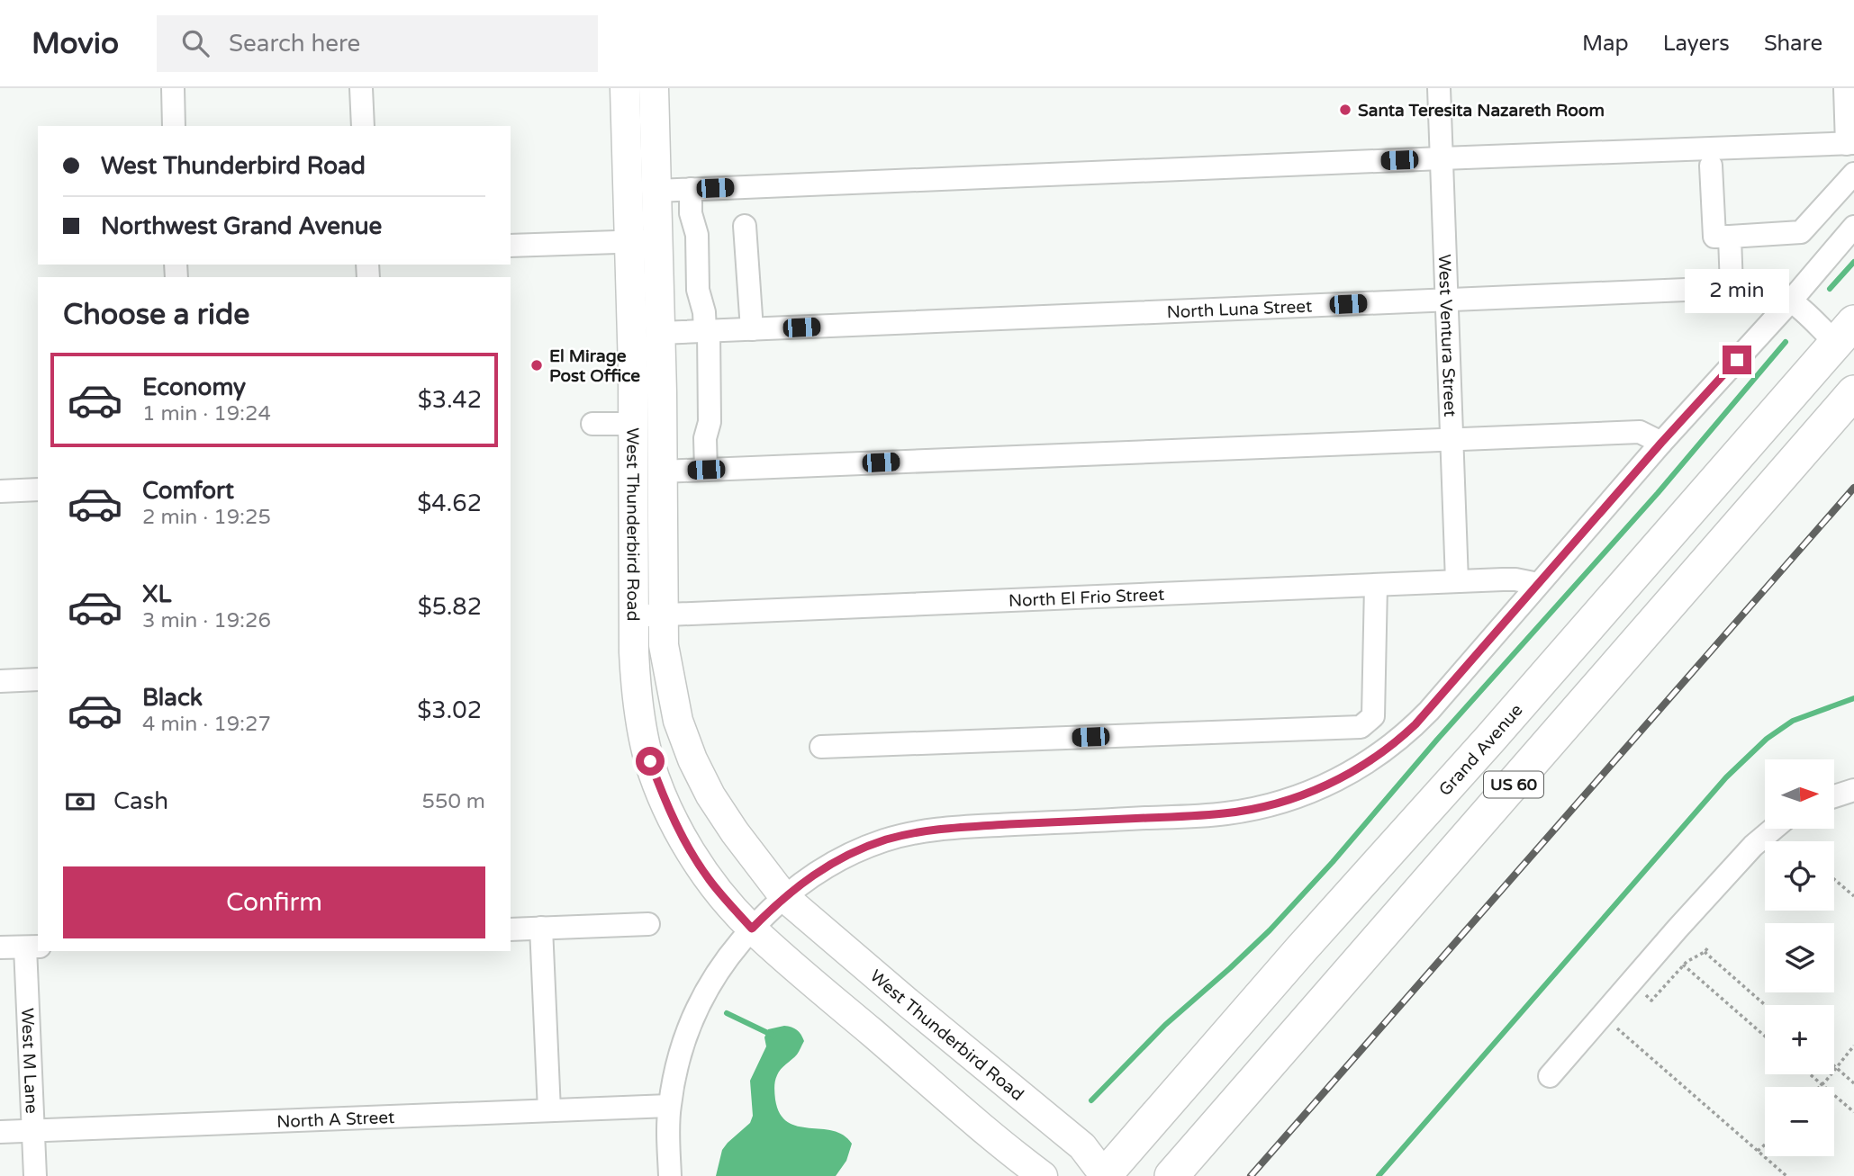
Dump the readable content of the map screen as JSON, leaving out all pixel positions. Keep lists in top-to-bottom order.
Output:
{
  "streets": {
    "highway": ["Grand Avenue", "US 60"],
    "main road": ["West Thunderbird Road"],
    "street": [
      "North Luna Street",
      "West Ventura Street",
      "North El Frio Street",
      "West M Lane",
      "North A Street"
    ]
  },
  "crossings": [
    ["North Luna Street", "West Ventura Street"],
    ["North Luna Street", "West Thunderbird Road"],
    ["North Luna Street", "Grand Avenue"],
    ["West Ventura Street", "North El Frio Street"],
    ["West Thunderbird Road", "North El Frio Street"],
    ["West Thunderbird Road", "Grand Avenue"],
    ["West M Lane", "North A Street"]
  ],
  "places": ["Santa Teresita Nazareth Room", "El Mirage Post Office"],
  "north": "right",
  "page": {
    "header": "Movio",
    "search": "Search here",
    "nav": ["Map", "Layers", "Share"],
    "banner": ["West Thunderbird Road", "Northwest Grand Avenue"],
    "bubble": "2 min",
    "heading": "Choose a ride",
    "list": [
      {
        "name": "Economy",
        "note": "1 min · 19:24",
        "value": "$3.42"
      },
      {
        "name": "Comfort",
        "note": "2 min · 19:25",
        "value": "$4.62"
      },
      {
        "name": "XL",
        "note": "3 min · 19:26",
        "value": "$5.82"
      },
      {
        "name": "Black",
        "note": "4 min · 19:27",
        "value": "$3.02"
      }
    ],
    "map_buttons": ["+", "−"],
    "pay": ["Cash", "550 m"],
    "buttons": "Confirm"
  }
}
